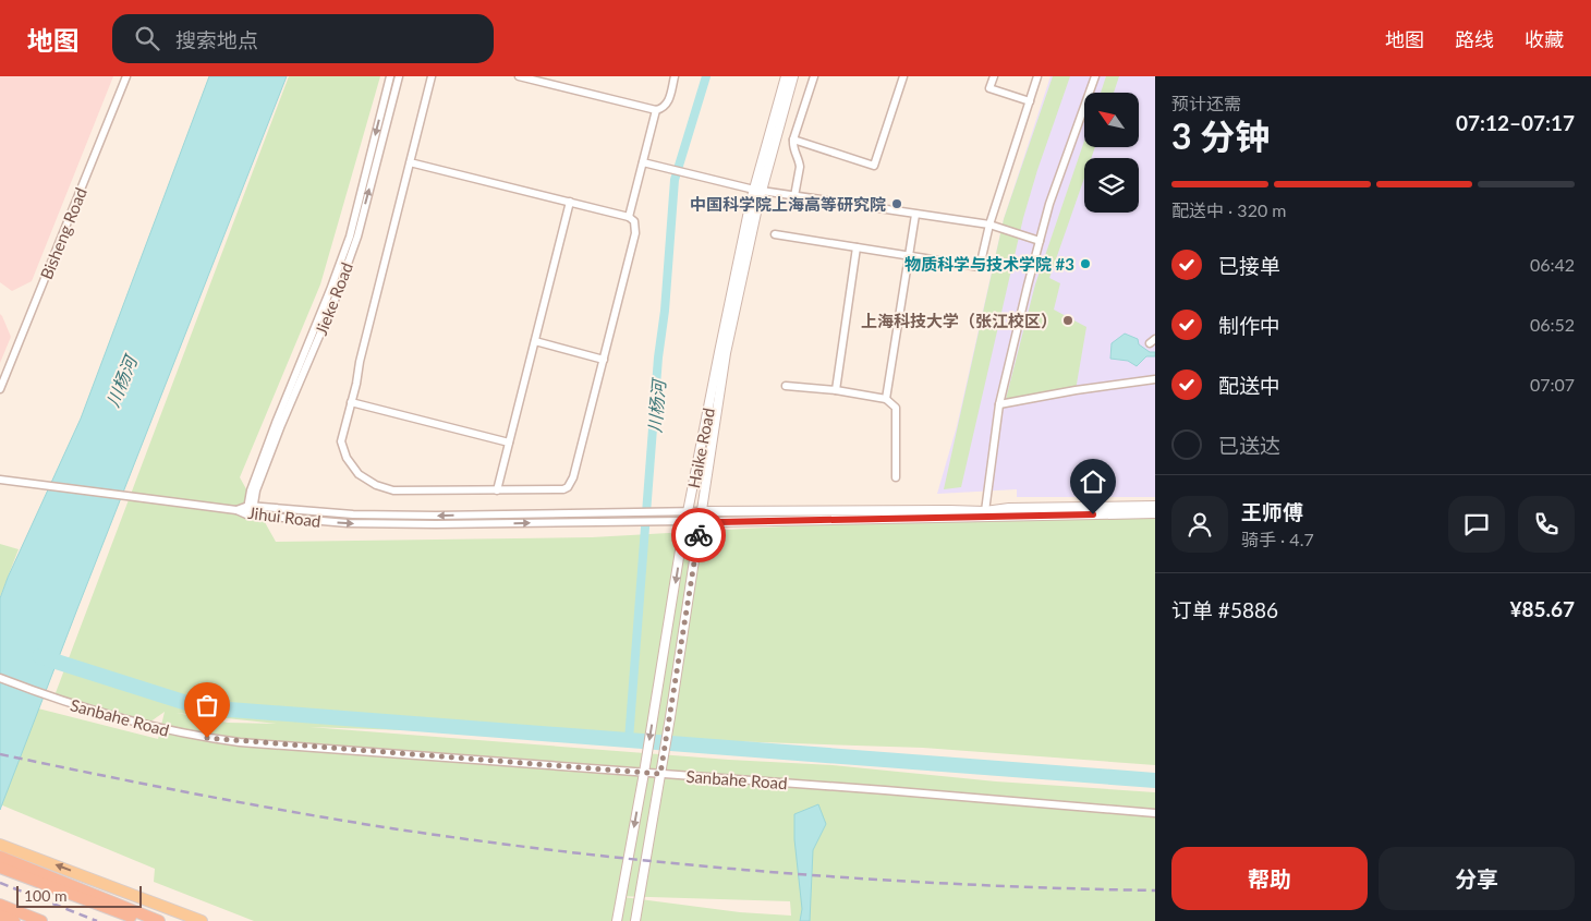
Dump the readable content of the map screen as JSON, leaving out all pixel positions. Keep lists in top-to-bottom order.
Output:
{
  "streets": {
    "street": [
      "Bisheng Road",
      "Jieke Road",
      "Haike Road",
      "Jihui Road",
      "Sanbahe Road"
    ]
  },
  "crossings": [
    ["Jieke Road", "Jihui Road"],
    ["Haike Road", "Jihui Road"],
    ["Haike Road", "Sanbahe Road"]
  ],
  "water": ["川杨河"],
  "places": ["中国科学院上海高等研究院", "物质科学与技术学院 #3", "上海科技大学（张江校区）"],
  "scale_bar": "100 m",
  "north": "top left",
  "page": {
    "header": "地图",
    "search": "搜索地点",
    "nav": ["地图", "路线", "收藏"],
    "heading": ["3 分钟", "预计还需", "07:12–07:17"],
    "panel": [
      "王师傅",
      "骑手 · 4.7",
      "订单 #5886",
      "¥85.67"
    ],
    "bar": "配送中 · 320 m",
    "list": [
      ["已接单", "06:42"],
      ["制作中", "06:52"],
      ["配送中", "07:07"],
      "已送达"
    ],
    "buttons": ["帮助", "分享"],
    "scale": "100 m"
  }
}
